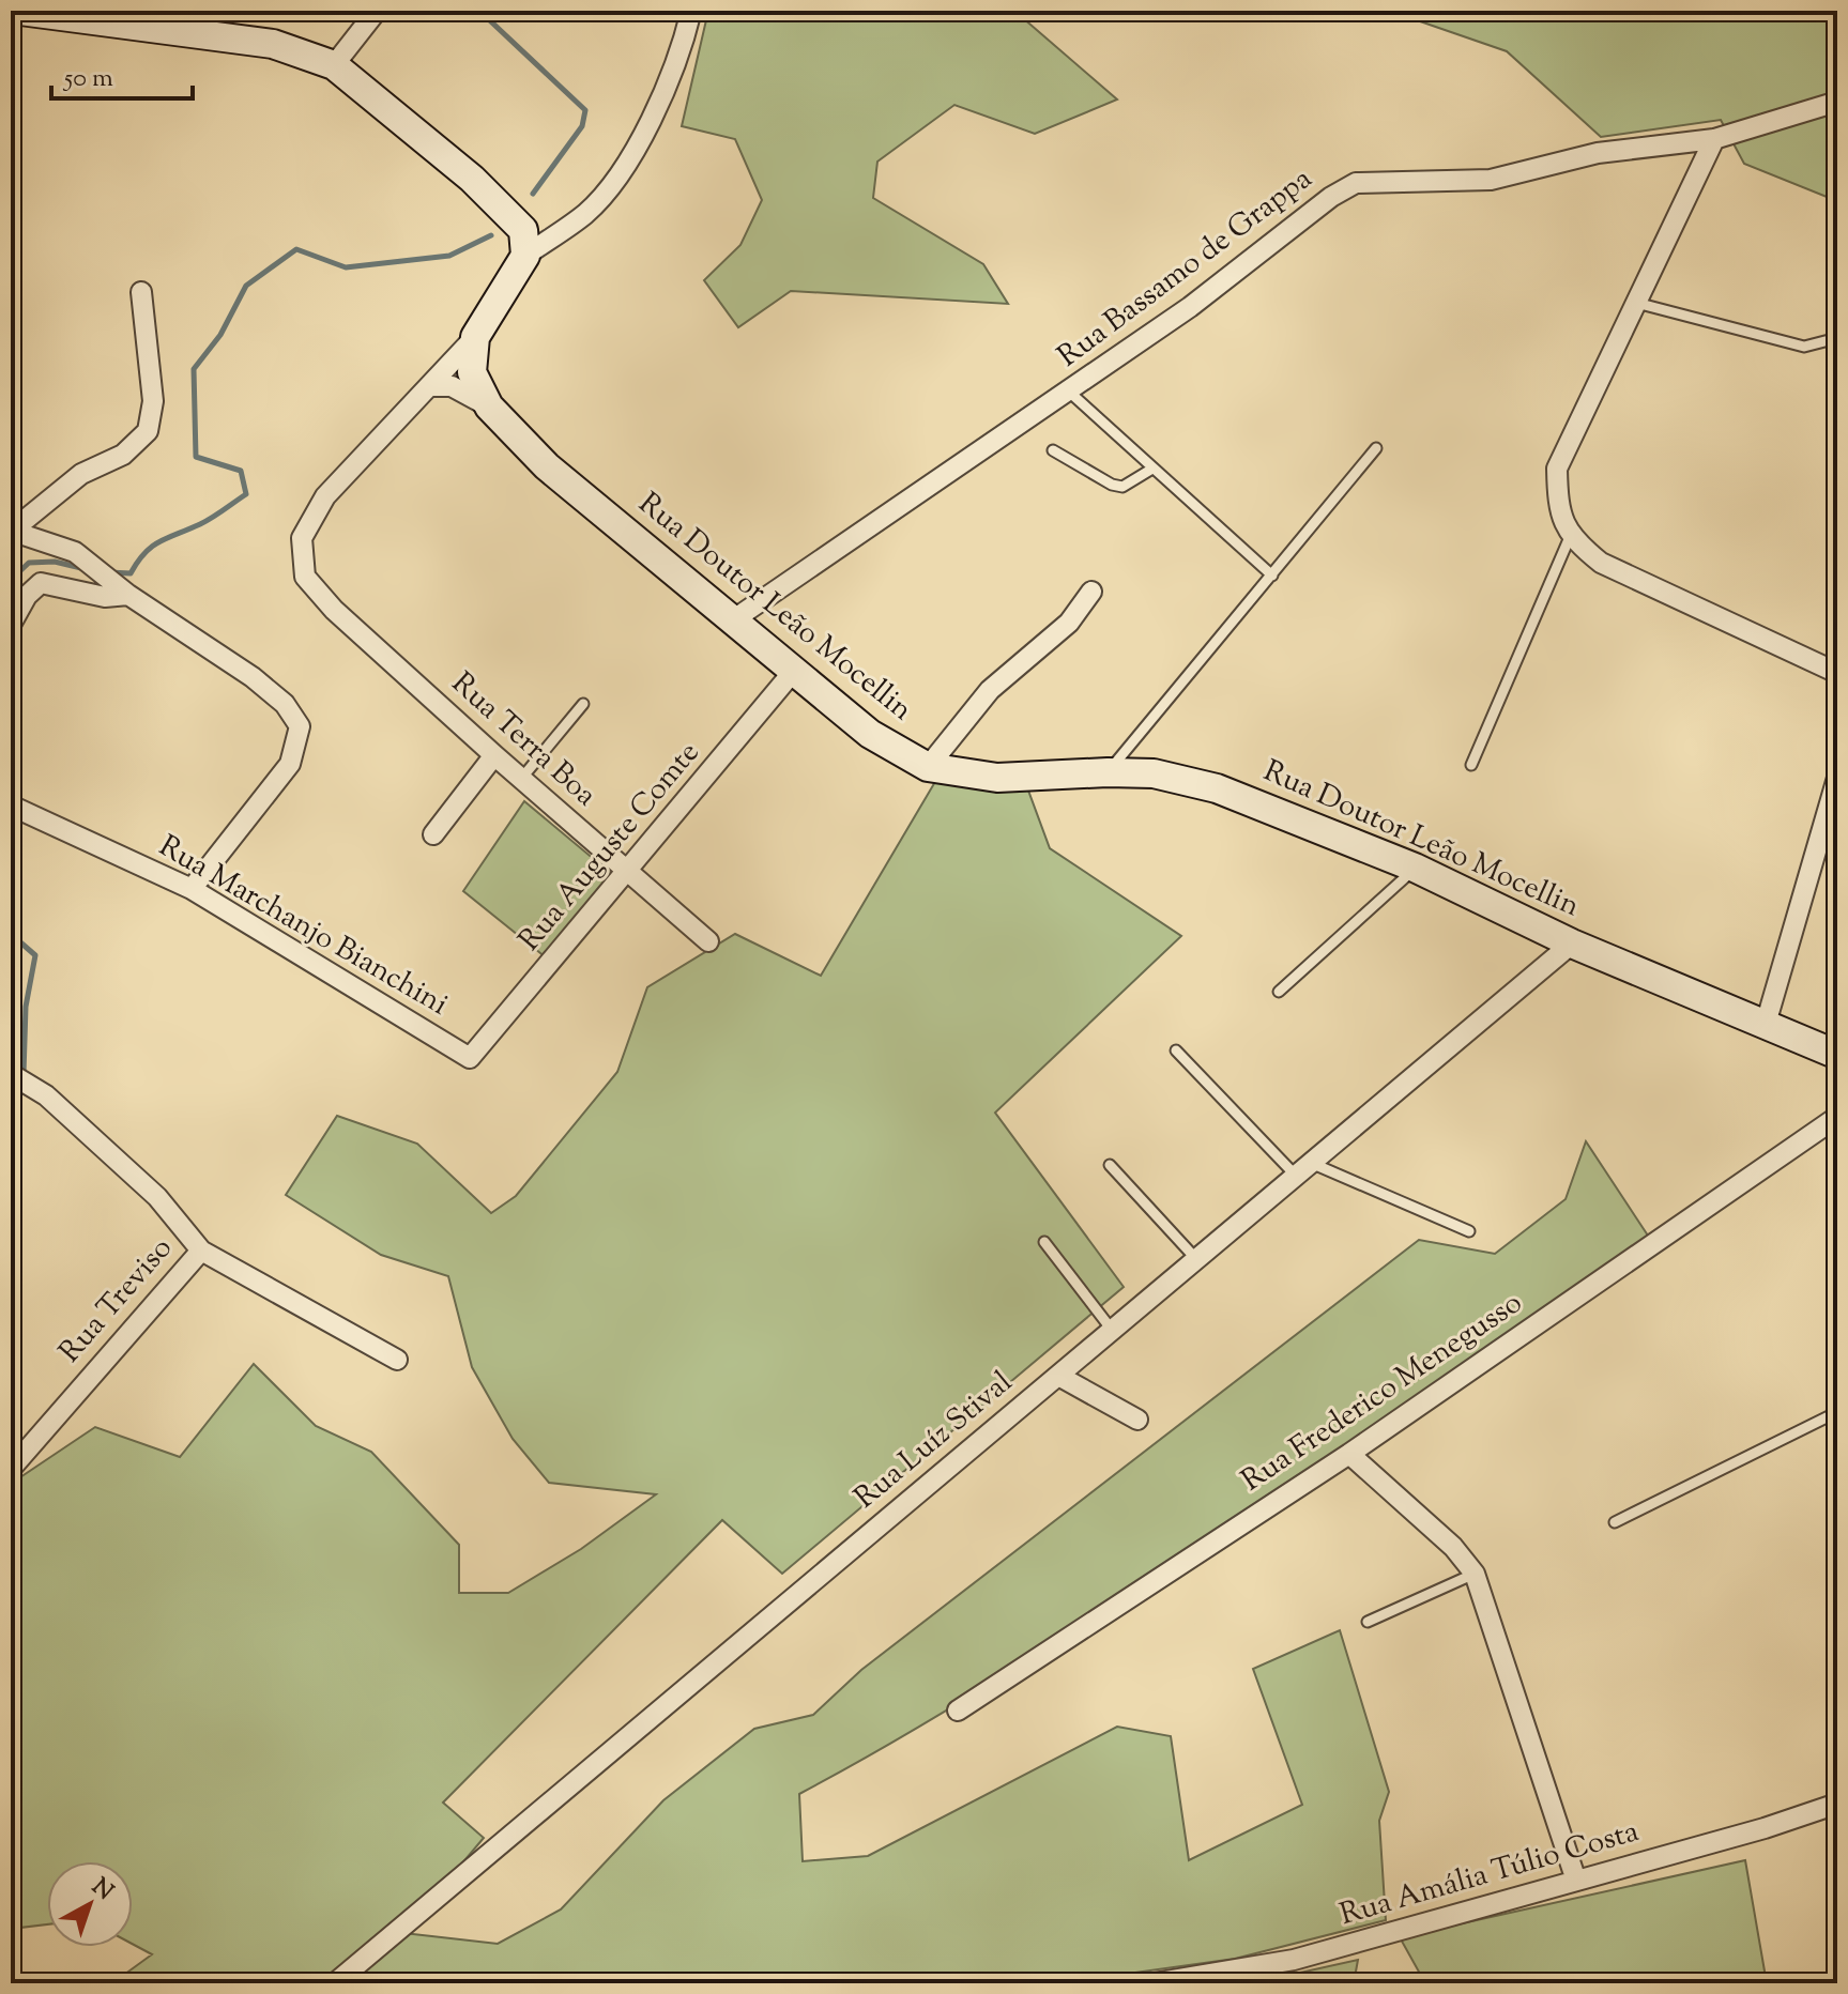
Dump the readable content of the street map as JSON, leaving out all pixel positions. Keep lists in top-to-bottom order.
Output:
{
  "streets": {
    "street": [
      "Rua Bassamo de Grappa",
      "Rua Doutor Leão Mocellin",
      "Rua Terra Boa",
      "Rua Auguste Comte",
      "Rua Marchanjo Bianchini",
      "Rua Treviso",
      "Rua Frederico Menegusso",
      "Rua Luíz Stival",
      "Rua Amália Túlio Costa"
    ]
  },
  "crossings": [
    ["Rua Bassamo de Grappa", "Rua Doutor Leão Mocellin"],
    ["Rua Doutor Leão Mocellin", "Rua Auguste Comte"],
    ["Rua Doutor Leão Mocellin", "Rua Luíz Stival"],
    ["Rua Terra Boa", "Rua Auguste Comte"],
    ["Rua Auguste Comte", "Rua Marchanjo Bianchini"]
  ],
  "scale_bar": "50 m",
  "north": "top right"
}
